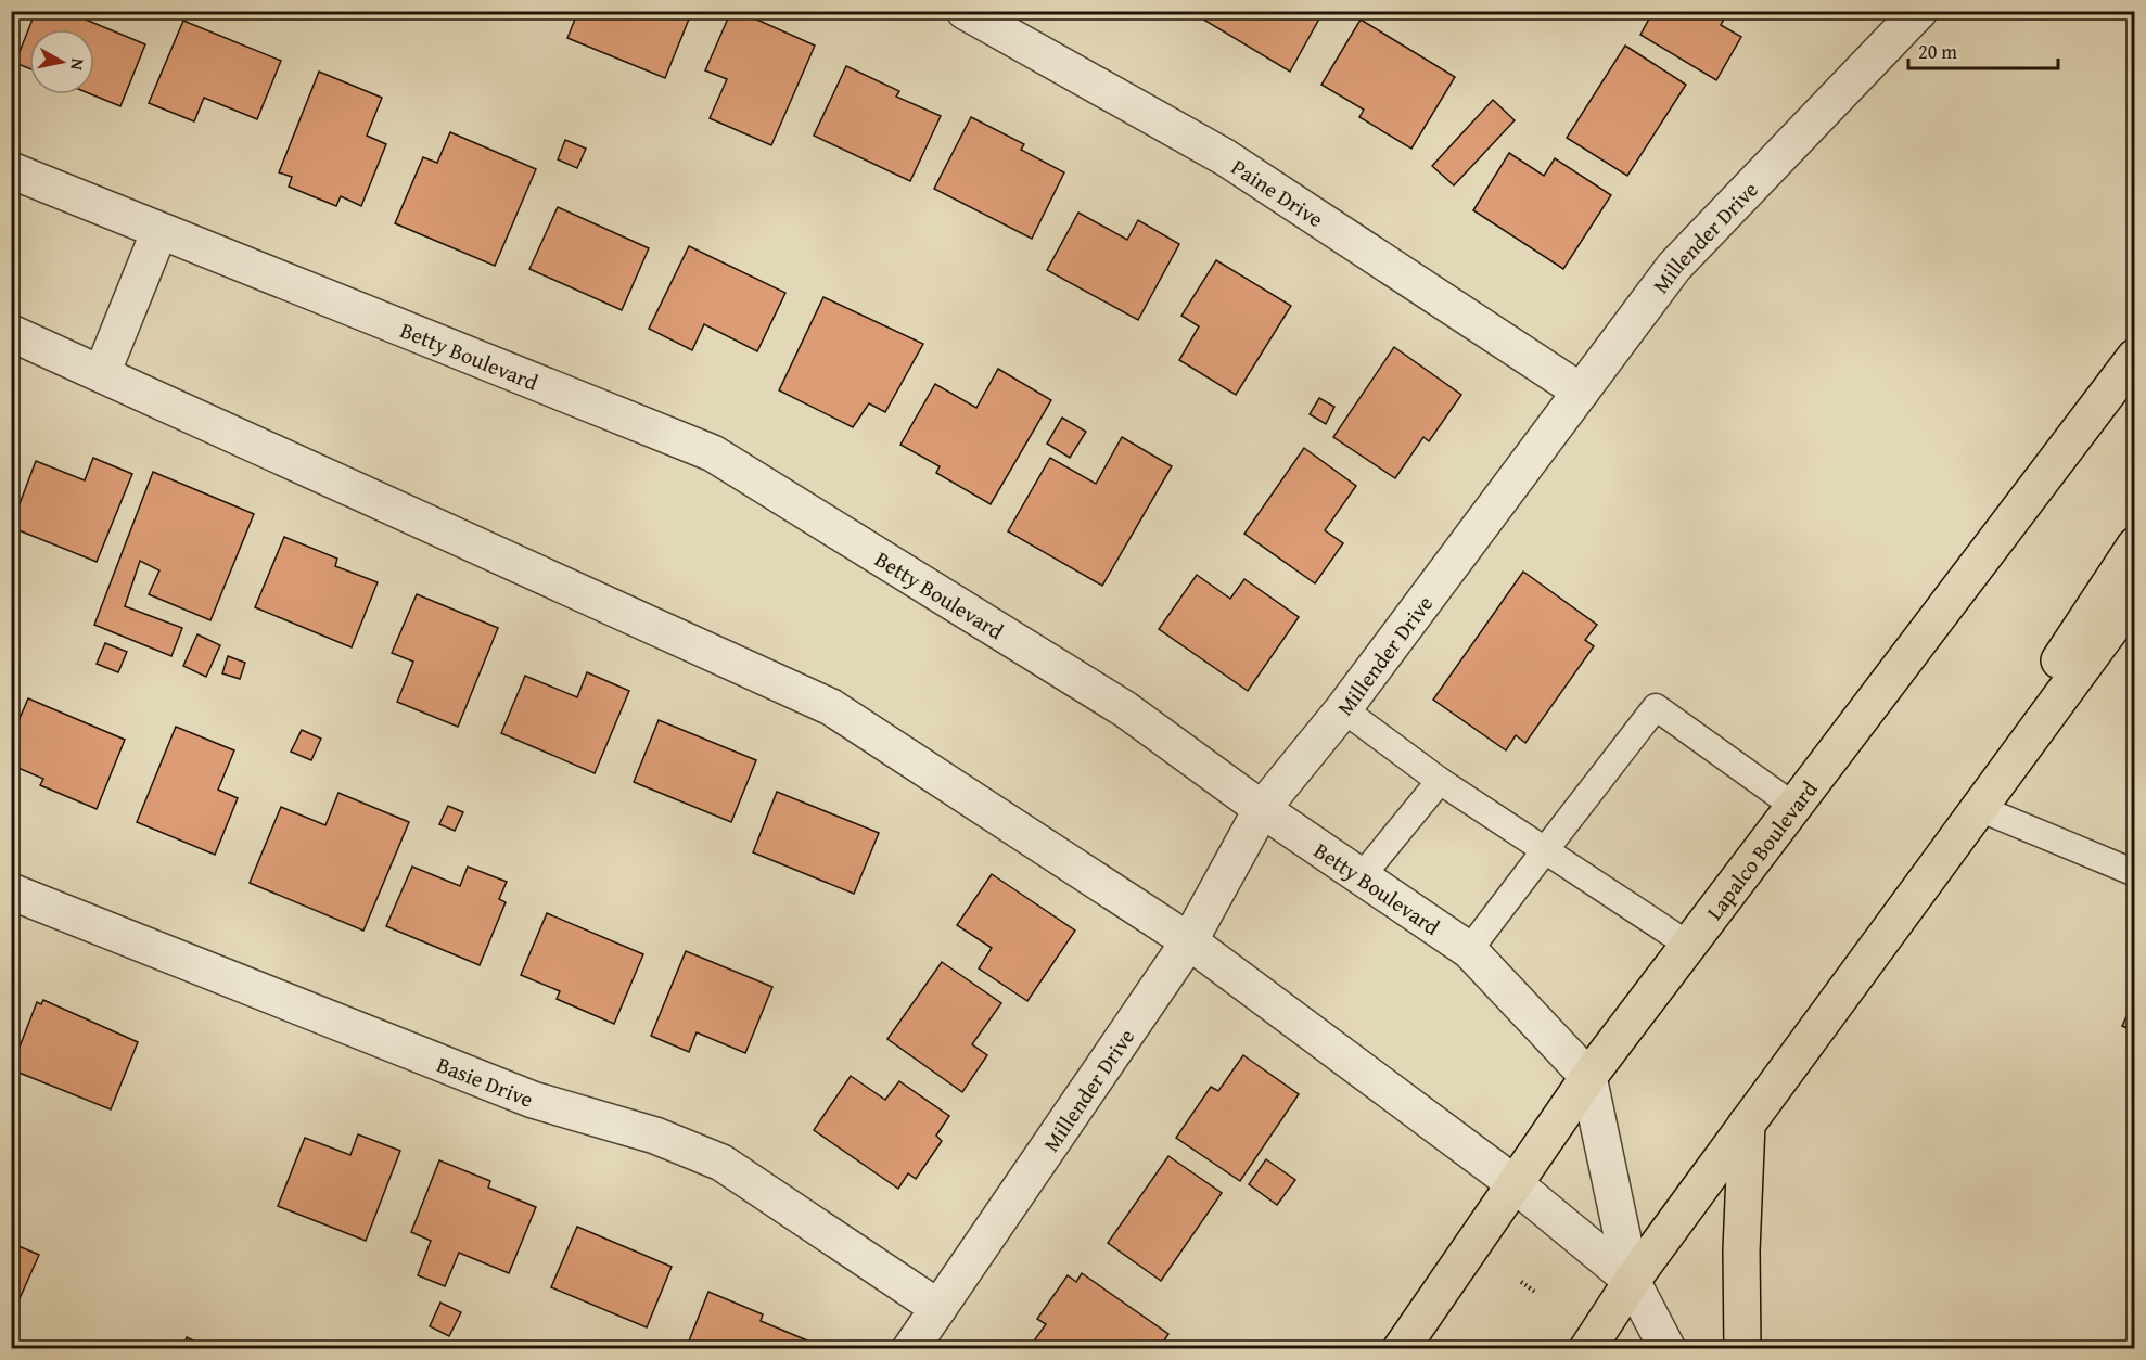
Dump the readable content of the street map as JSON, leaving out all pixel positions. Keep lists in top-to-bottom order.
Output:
{
  "streets": {
    "main road": ["Lapalco Boulevard"],
    "street": [
      "Paine Drive",
      "Millender Drive",
      "Betty Boulevard",
      "Basie Drive"
    ]
  },
  "crossings": [
    ["Paine Drive", "Millender Drive"],
    ["Millender Drive", "Betty Boulevard"],
    ["Millender Drive", "Basie Drive"],
    ["Betty Boulevard", "Lapalco Boulevard"]
  ],
  "scale_bar": "20 m",
  "north": "right"
}
